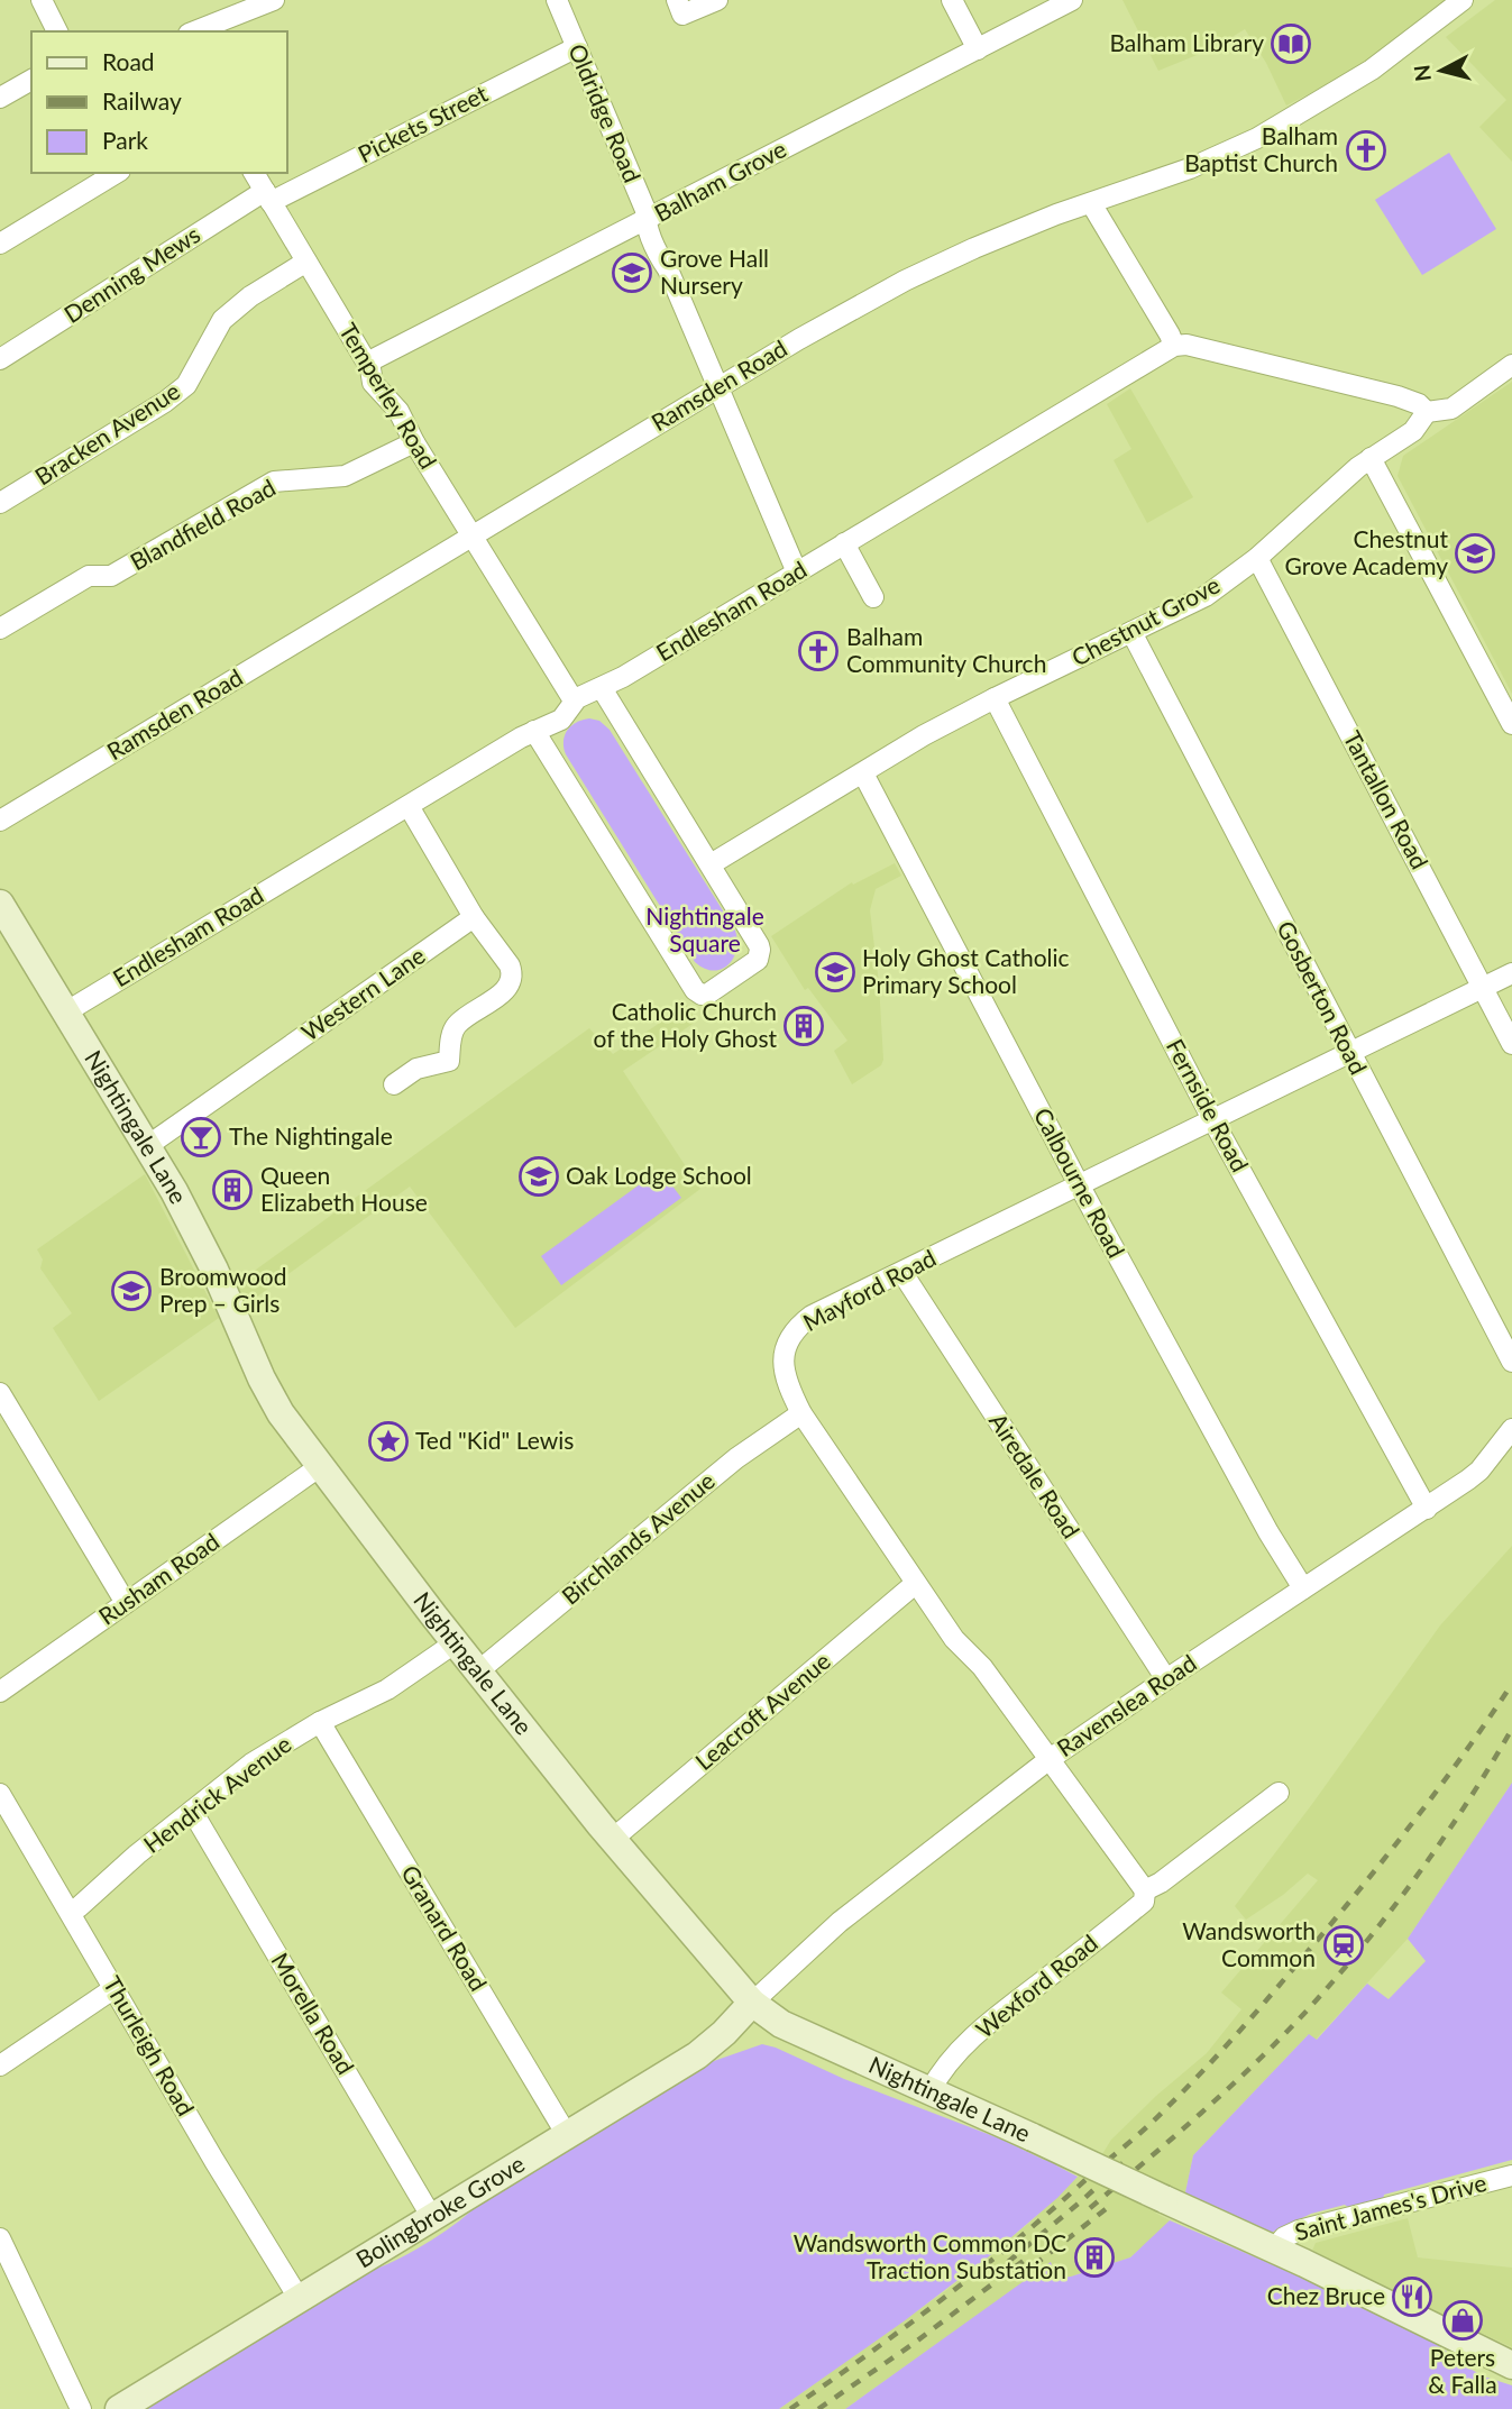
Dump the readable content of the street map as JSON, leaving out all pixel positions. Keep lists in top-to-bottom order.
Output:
{
  "streets": {
    "main road": ["Nightingale Lane", "Bolingbroke Grove"],
    "street": [
      "Oldridge Road",
      "Pickets Street",
      "Balham Grove",
      "Denning Mews",
      "Ramsden Road",
      "Temperley Road",
      "Bracken Avenue",
      "Blandfield Road",
      "Endlesham Road",
      "Chestnut Grove",
      "Tantallon Road",
      "Western Lane",
      "Gosberton Road",
      "Fernside Road",
      "Calbourne Road",
      "Mayford Road",
      "Airedale Road",
      "Birchlands Avenue",
      "Rusham Road",
      "Ravenslea Road",
      "Leacroft Avenue",
      "Hendrick Avenue",
      "Granard Road",
      "Wexford Road",
      "Morella Road",
      "Thurleigh Road",
      "Saint James's Drive"
    ]
  },
  "crossings": [
    ["Oldridge Road", "Pickets Street"],
    ["Oldridge Road", "Balham Grove"],
    ["Oldridge Road", "Ramsden Road"],
    ["Oldridge Road", "Endlesham Road"],
    ["Pickets Street", "Denning Mews"],
    ["Pickets Street", "Temperley Road"],
    ["Balham Grove", "Temperley Road"],
    ["Denning Mews", "Temperley Road"],
    ["Ramsden Road", "Temperley Road"],
    ["Temperley Road", "Bracken Avenue"],
    ["Temperley Road", "Blandfield Road"],
    ["Temperley Road", "Endlesham Road"],
    ["Endlesham Road", "Nightingale Lane"],
    ["Chestnut Grove", "Tantallon Road"],
    ["Chestnut Grove", "Gosberton Road"],
    ["Chestnut Grove", "Fernside Road"],
    ["Chestnut Grove", "Calbourne Road"],
    ["Tantallon Road", "Mayford Road"],
    ["Western Lane", "Nightingale Lane"],
    ["Gosberton Road", "Mayford Road"],
    ["Fernside Road", "Mayford Road"],
    ["Fernside Road", "Ravenslea Road"],
    ["Nightingale Lane", "Birchlands Avenue"],
    ["Nightingale Lane", "Rusham Road"],
    ["Nightingale Lane", "Ravenslea Road"],
    ["Nightingale Lane", "Leacroft Avenue"],
    ["Nightingale Lane", "Hendrick Avenue"],
    ["Nightingale Lane", "Wexford Road"],
    ["Nightingale Lane", "Saint James's Drive"],
    ["Nightingale Lane", "Bolingbroke Grove"],
    ["Calbourne Road", "Mayford Road"],
    ["Calbourne Road", "Ravenslea Road"],
    ["Mayford Road", "Airedale Road"],
    ["Mayford Road", "Birchlands Avenue"],
    ["Mayford Road", "Ravenslea Road"],
    ["Mayford Road", "Leacroft Avenue"],
    ["Mayford Road", "Wexford Road"],
    ["Airedale Road", "Ravenslea Road"],
    ["Ravenslea Road", "Bolingbroke Grove"],
    ["Hendrick Avenue", "Granard Road"],
    ["Hendrick Avenue", "Morella Road"],
    ["Hendrick Avenue", "Thurleigh Road"],
    ["Granard Road", "Bolingbroke Grove"],
    ["Morella Road", "Bolingbroke Grove"],
    ["Thurleigh Road", "Bolingbroke Grove"]
  ],
  "parks": ["Nightingale Square"],
  "places": {
    "library": ["Balham Library"],
    "church": ["Balham Baptist Church", "Balham Community Church"],
    "school or university": [
      "Grove Hall Nursery",
      "Chestnut Grove Academy",
      "Holy Ghost Catholic Primary School",
      "Oak Lodge School",
      "Broomwood Prep – Girls"
    ],
    "building": ["Catholic Church of the Holy Ghost", "Queen Elizabeth House", "Wandsworth Common DC Traction Substation"],
    "bar": ["The Nightingale"],
    "place": ["Ted \"Kid\" Lewis"],
    "station": ["Wandsworth Common"],
    "restaurant": ["Chez Bruce"],
    "shop": ["Peters & Falla"]
  },
  "legend": ["Road", "Railway", "Park"],
  "north": "left"
}
